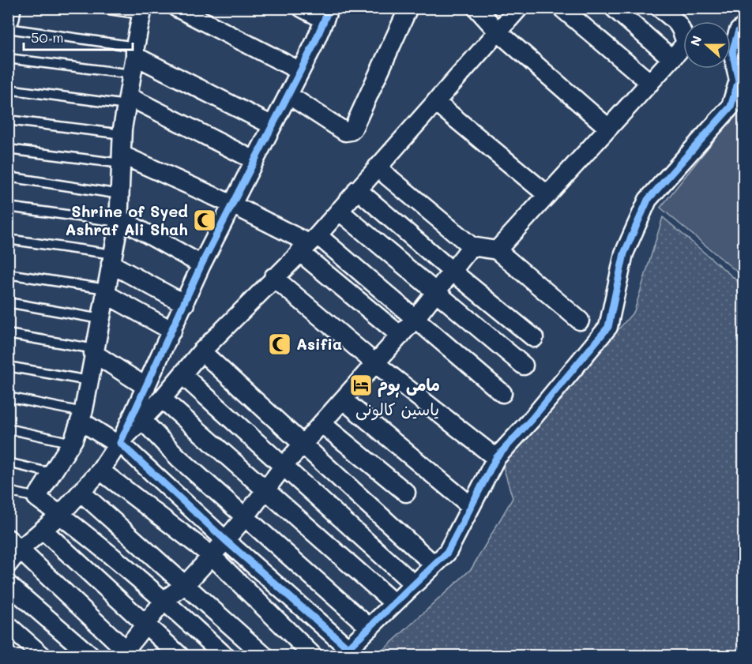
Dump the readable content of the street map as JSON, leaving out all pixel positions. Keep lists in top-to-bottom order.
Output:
{
  "districts": ["یاسین کالونی"],
  "places": {
    "mosque": ["Shrine of Syed Ashraf Ali Shah", "Asifia"],
    "hotel": ["مامی ہوم"]
  },
  "scale_bar": "50 m",
  "north": "left"
}
